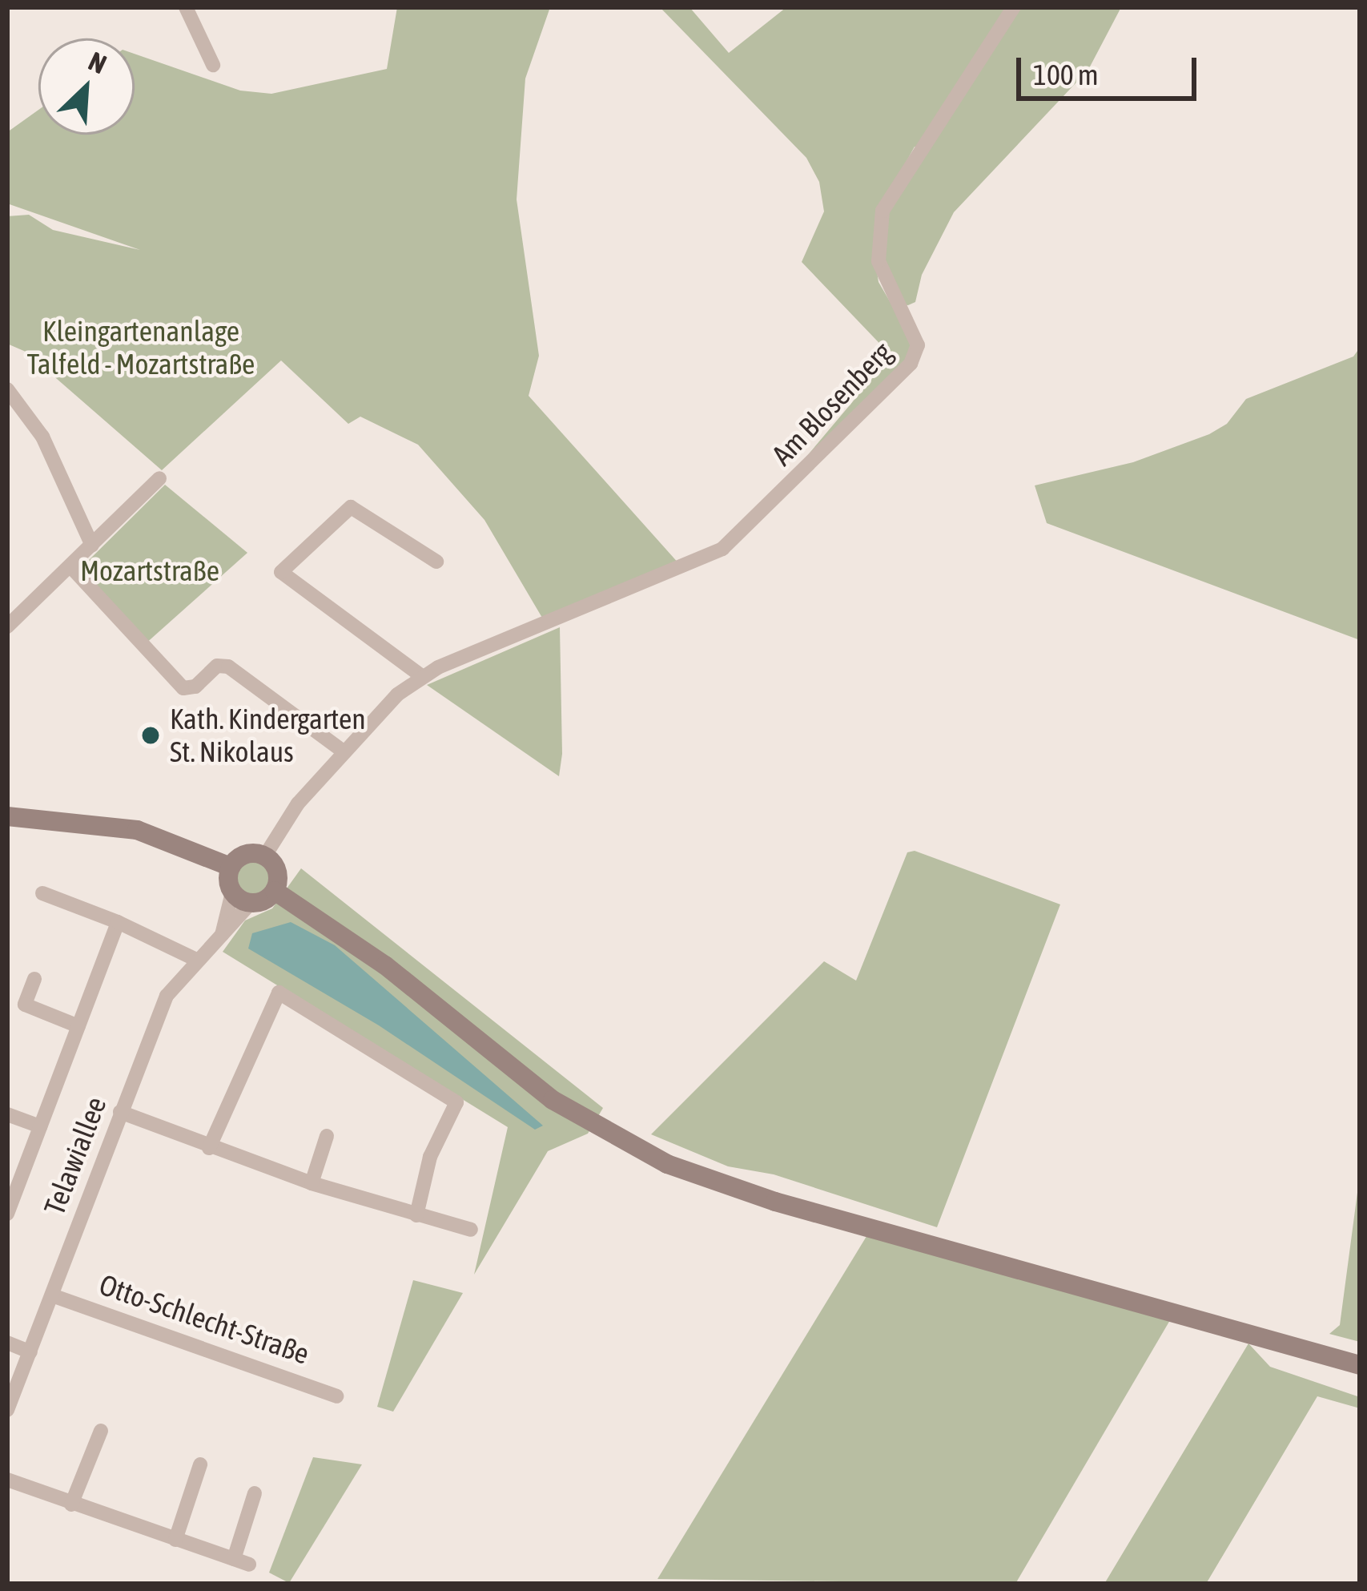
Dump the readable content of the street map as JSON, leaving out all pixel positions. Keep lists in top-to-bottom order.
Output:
{
  "streets": {
    "street": ["Am Blosenberg", "Telawiallee", "Otto-Schlecht-Straße"]
  },
  "crossings": [
    ["Telawiallee", "Otto-Schlecht-Straße"]
  ],
  "parks": ["Kleingartenanlage Talfeld - Mozartstraße", "Mozartstraße"],
  "places": ["Kath. Kindergarten St. Nikolaus"],
  "scale_bar": "100 m",
  "north": "top right"
}
